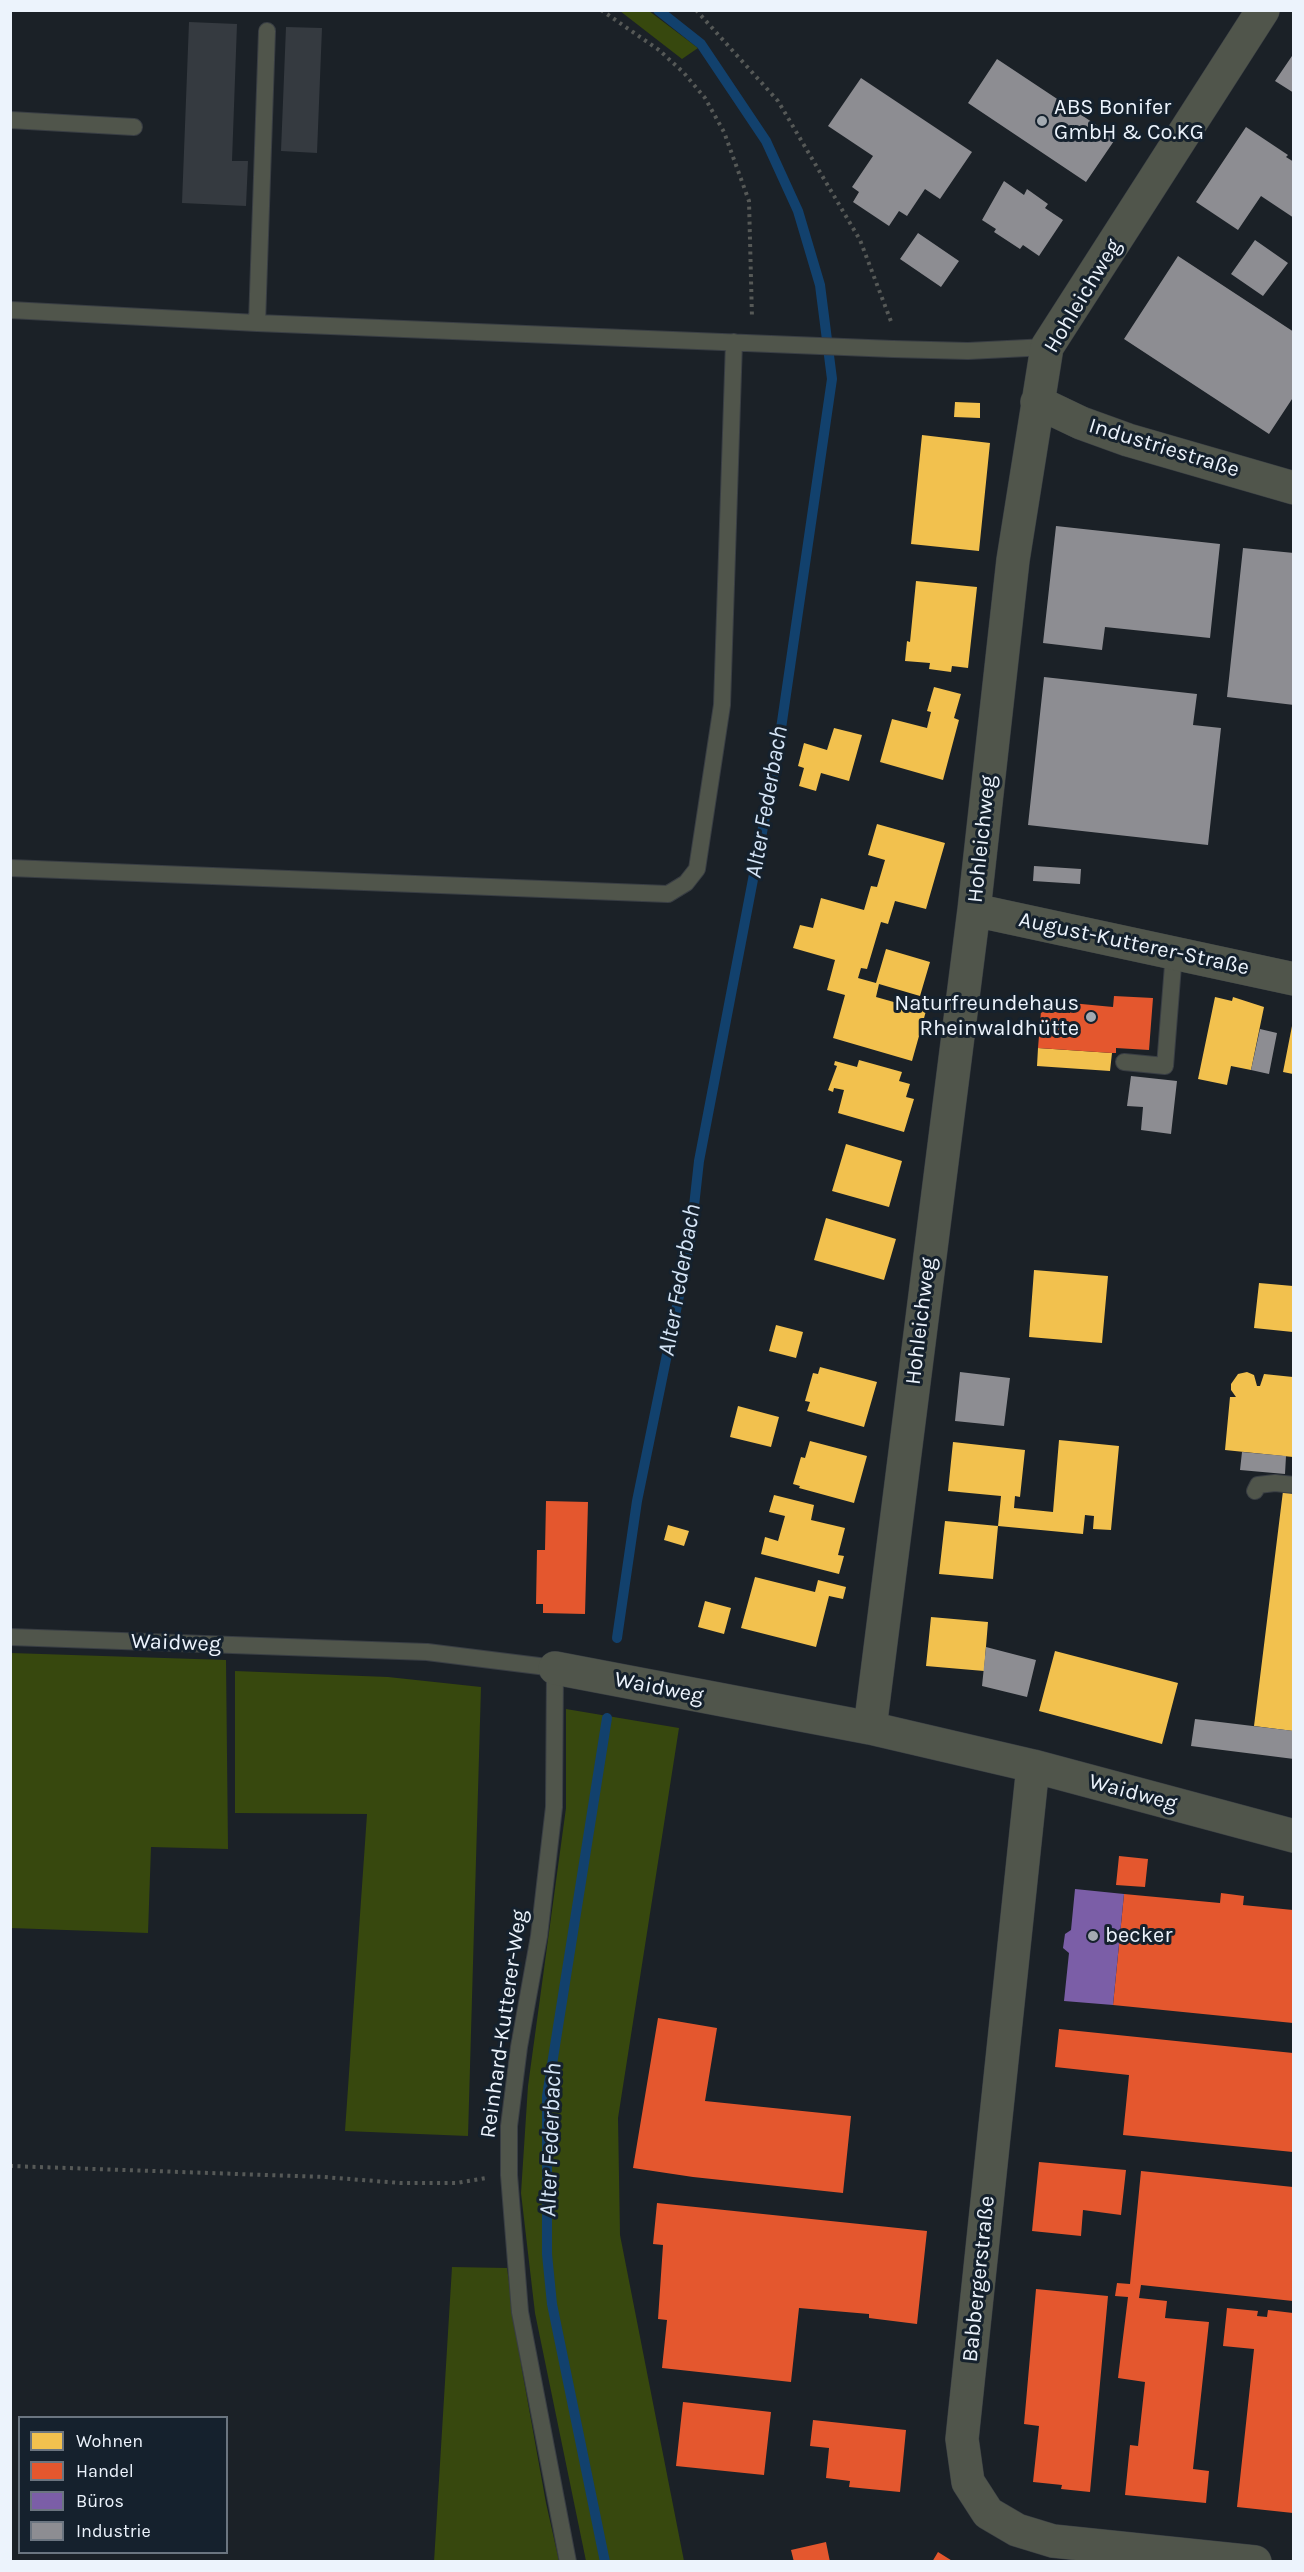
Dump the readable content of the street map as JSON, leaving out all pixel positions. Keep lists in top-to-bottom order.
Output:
{
  "streets": {
    "street": [
      "Hohleichweg",
      "Industriestraße",
      "August-Kutterer-Straße",
      "Waidweg",
      "Babbergerstraße"
    ],
    "lane": ["Reinhard-Kutterer-Weg"]
  },
  "crossings": [
    ["Hohleichweg", "Industriestraße"],
    ["Hohleichweg", "August-Kutterer-Straße"],
    ["Hohleichweg", "Waidweg"],
    ["Waidweg", "Reinhard-Kutterer-Weg"],
    ["Waidweg", "Babbergerstraße"]
  ],
  "water": ["Alter Federbach"],
  "places": ["ABS Bonifer GmbH & Co.KG", "Naturfreundehaus Rheinwaldhütte", "becker"],
  "legend": [
    "Wohnen",
    "Handel",
    "Büros",
    "Industrie"
  ]
}
